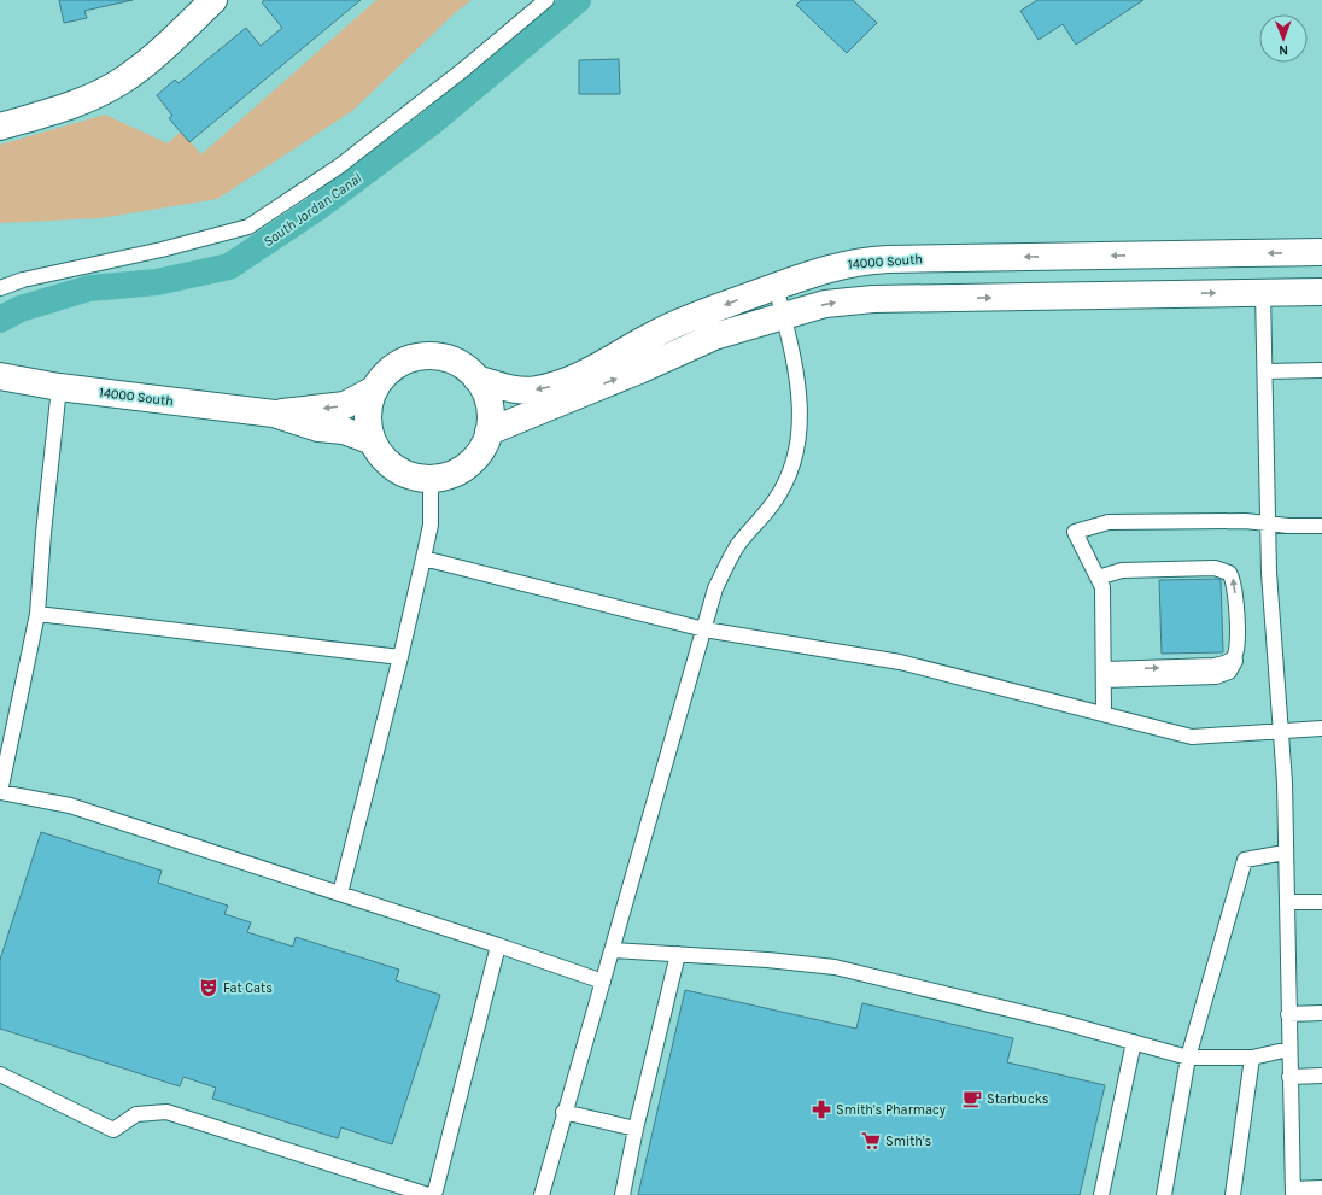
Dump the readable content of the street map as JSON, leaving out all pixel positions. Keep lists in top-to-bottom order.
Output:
{
  "streets": {
    "street": ["14000 South"]
  },
  "water": ["South Jordan Canal"],
  "places": {
    "theatre": ["Fat Cats"],
    "cafe": ["Starbucks"],
    "pharmacy": ["Smith's Pharmacy"],
    "supermarket": ["Smith's"]
  },
  "north": "bottom"
}
